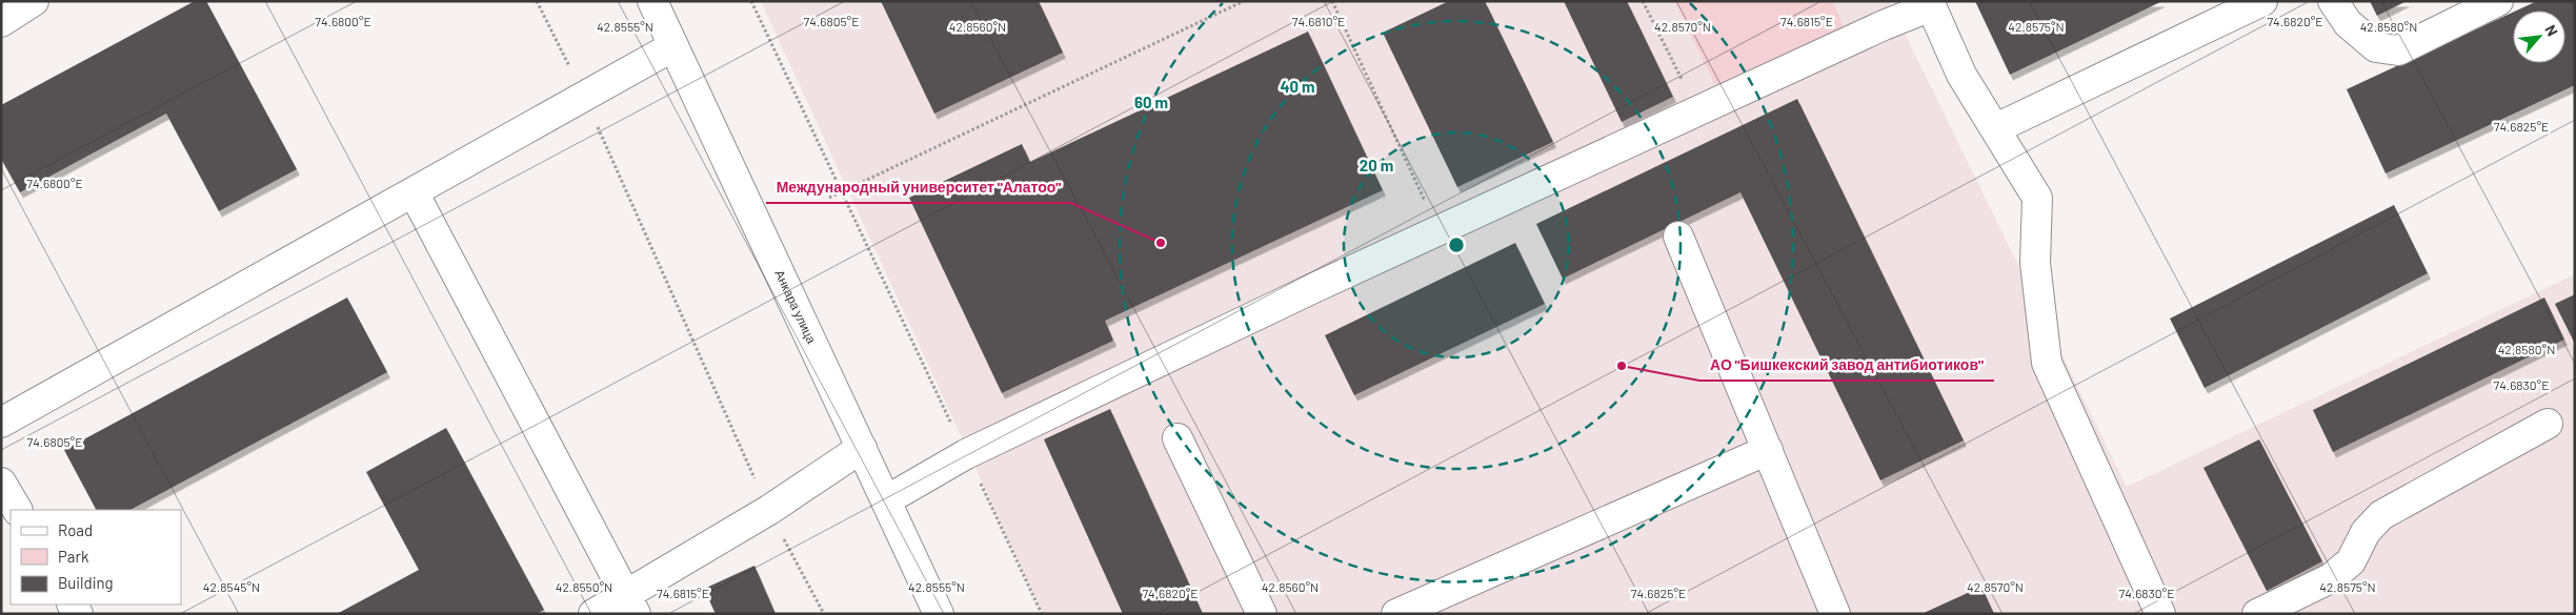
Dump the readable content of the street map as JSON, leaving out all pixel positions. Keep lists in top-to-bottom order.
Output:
{
  "streets": {
    "main road": ["Анкара улица"]
  },
  "places": ["Международный университет \"Алатоо\"", "АО \"Бишкекский завод антибиотиков\""],
  "legend": ["Road", "Park", "Building"],
  "north": "top right",
  "coordinates": [
    "74.6805°E",
    "74.6810°E",
    "74.6815°E",
    "74.6820°E",
    "74.6800°E",
    "42.8555°N",
    "42.8560°N",
    "42.8570°N",
    "42.8575°N",
    "42.8580°N",
    "74.6825°E",
    "74.6830°E",
    "42.8545°N",
    "42.8550°N"
  ],
  "rings": ["40 m", "60 m", "20 m"]
}
